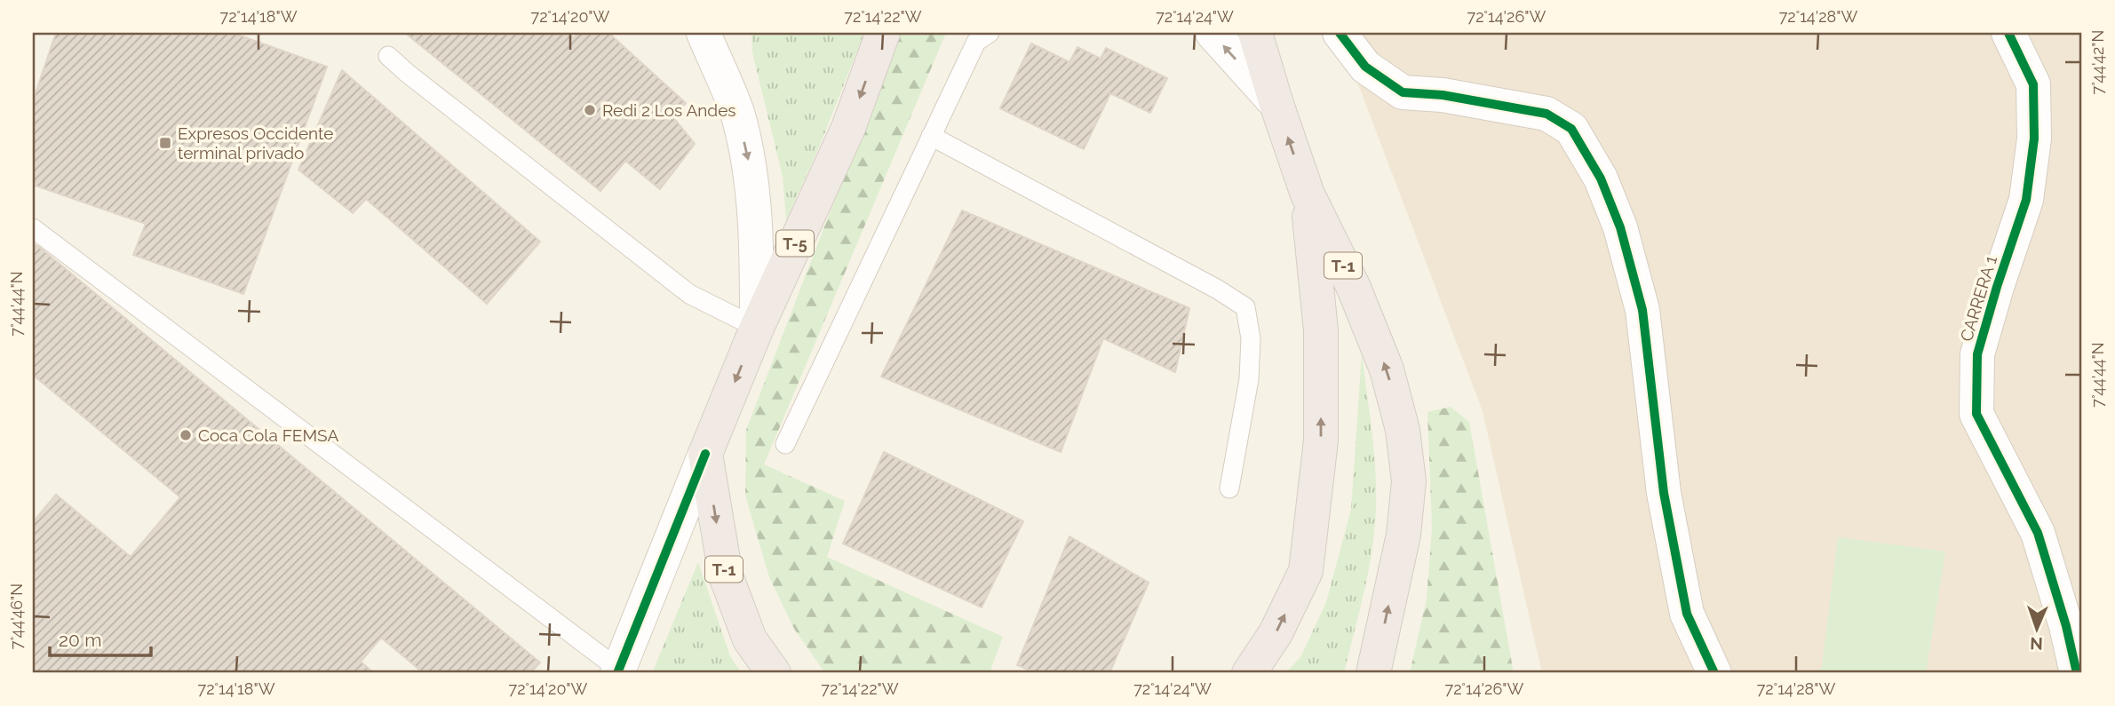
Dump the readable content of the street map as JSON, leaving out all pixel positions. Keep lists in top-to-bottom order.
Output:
{
  "streets": {
    "highway": ["T-5", "T-1"],
    "street": ["CARRERA 1"]
  },
  "crossings": [
    ["T-5", "T-1"]
  ],
  "places": {
    "other": ["Redi 2 Los Andes", "Coca Cola FEMSA"],
    "transit": ["Expresos Occidente terminal privado"]
  },
  "scale_bar": "20 m",
  "north": "bottom",
  "coordinates": [
    "72°14'18\"W",
    "72°14'20\"W",
    "72°14'22\"W",
    "72°14'24\"W",
    "72°14'26\"W",
    "72°14'28\"W",
    "7°44'42\"N",
    "7°44'44\"N",
    "7°44'46\"N"
  ]
}
